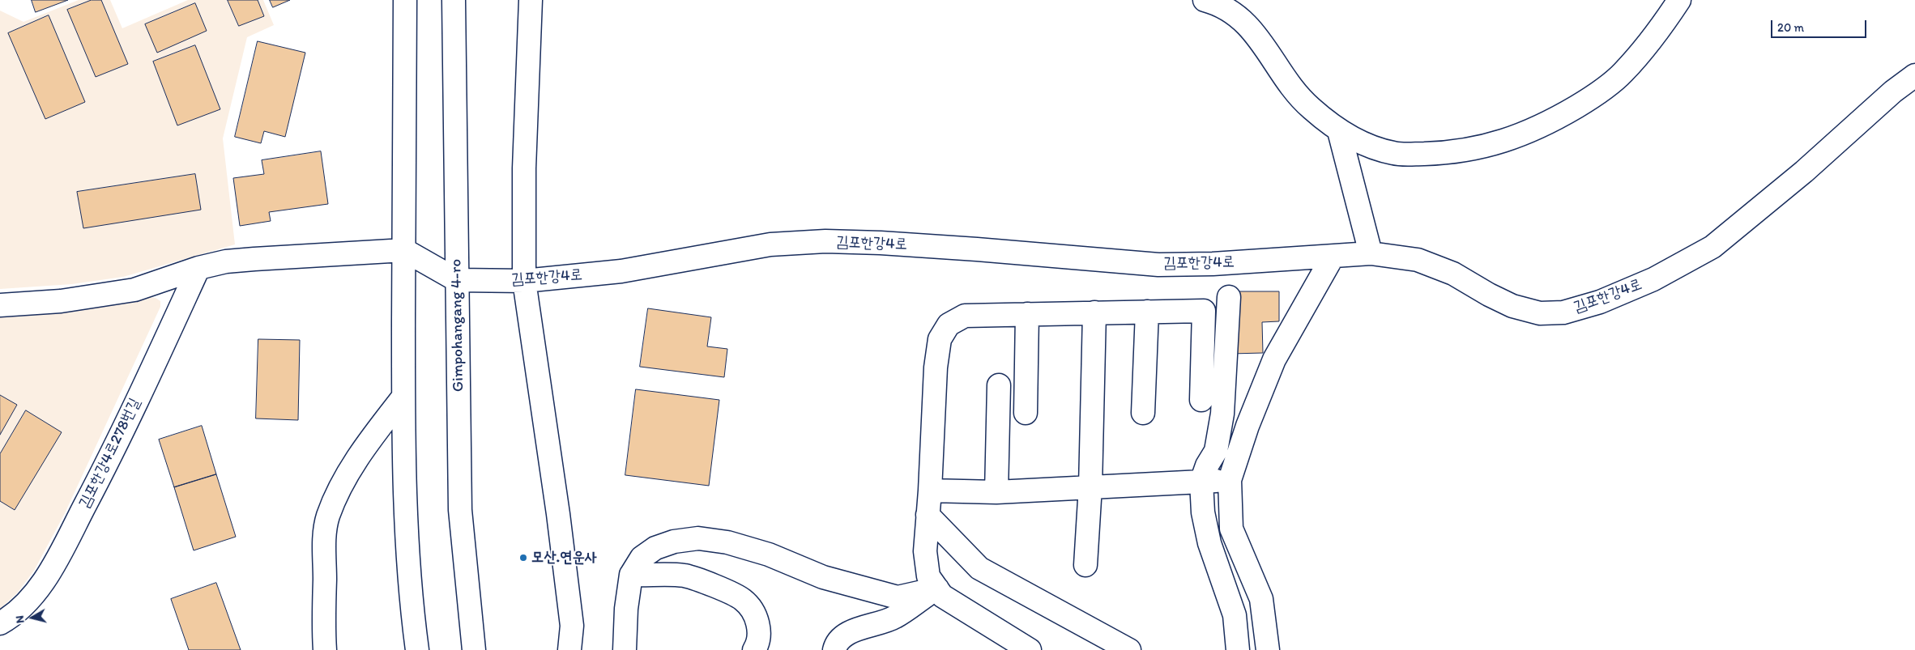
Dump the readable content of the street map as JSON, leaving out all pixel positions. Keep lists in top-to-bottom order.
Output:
{
  "streets": {
    "street": ["김포한강4로", "Gimpohangang 4-ro", "김포한강4로278번길"]
  },
  "crossings": [
    ["김포한강4로", "Gimpohangang 4-ro"]
  ],
  "places": ["모산.연운사"],
  "scale_bar": "20 m",
  "north": "left"
}
